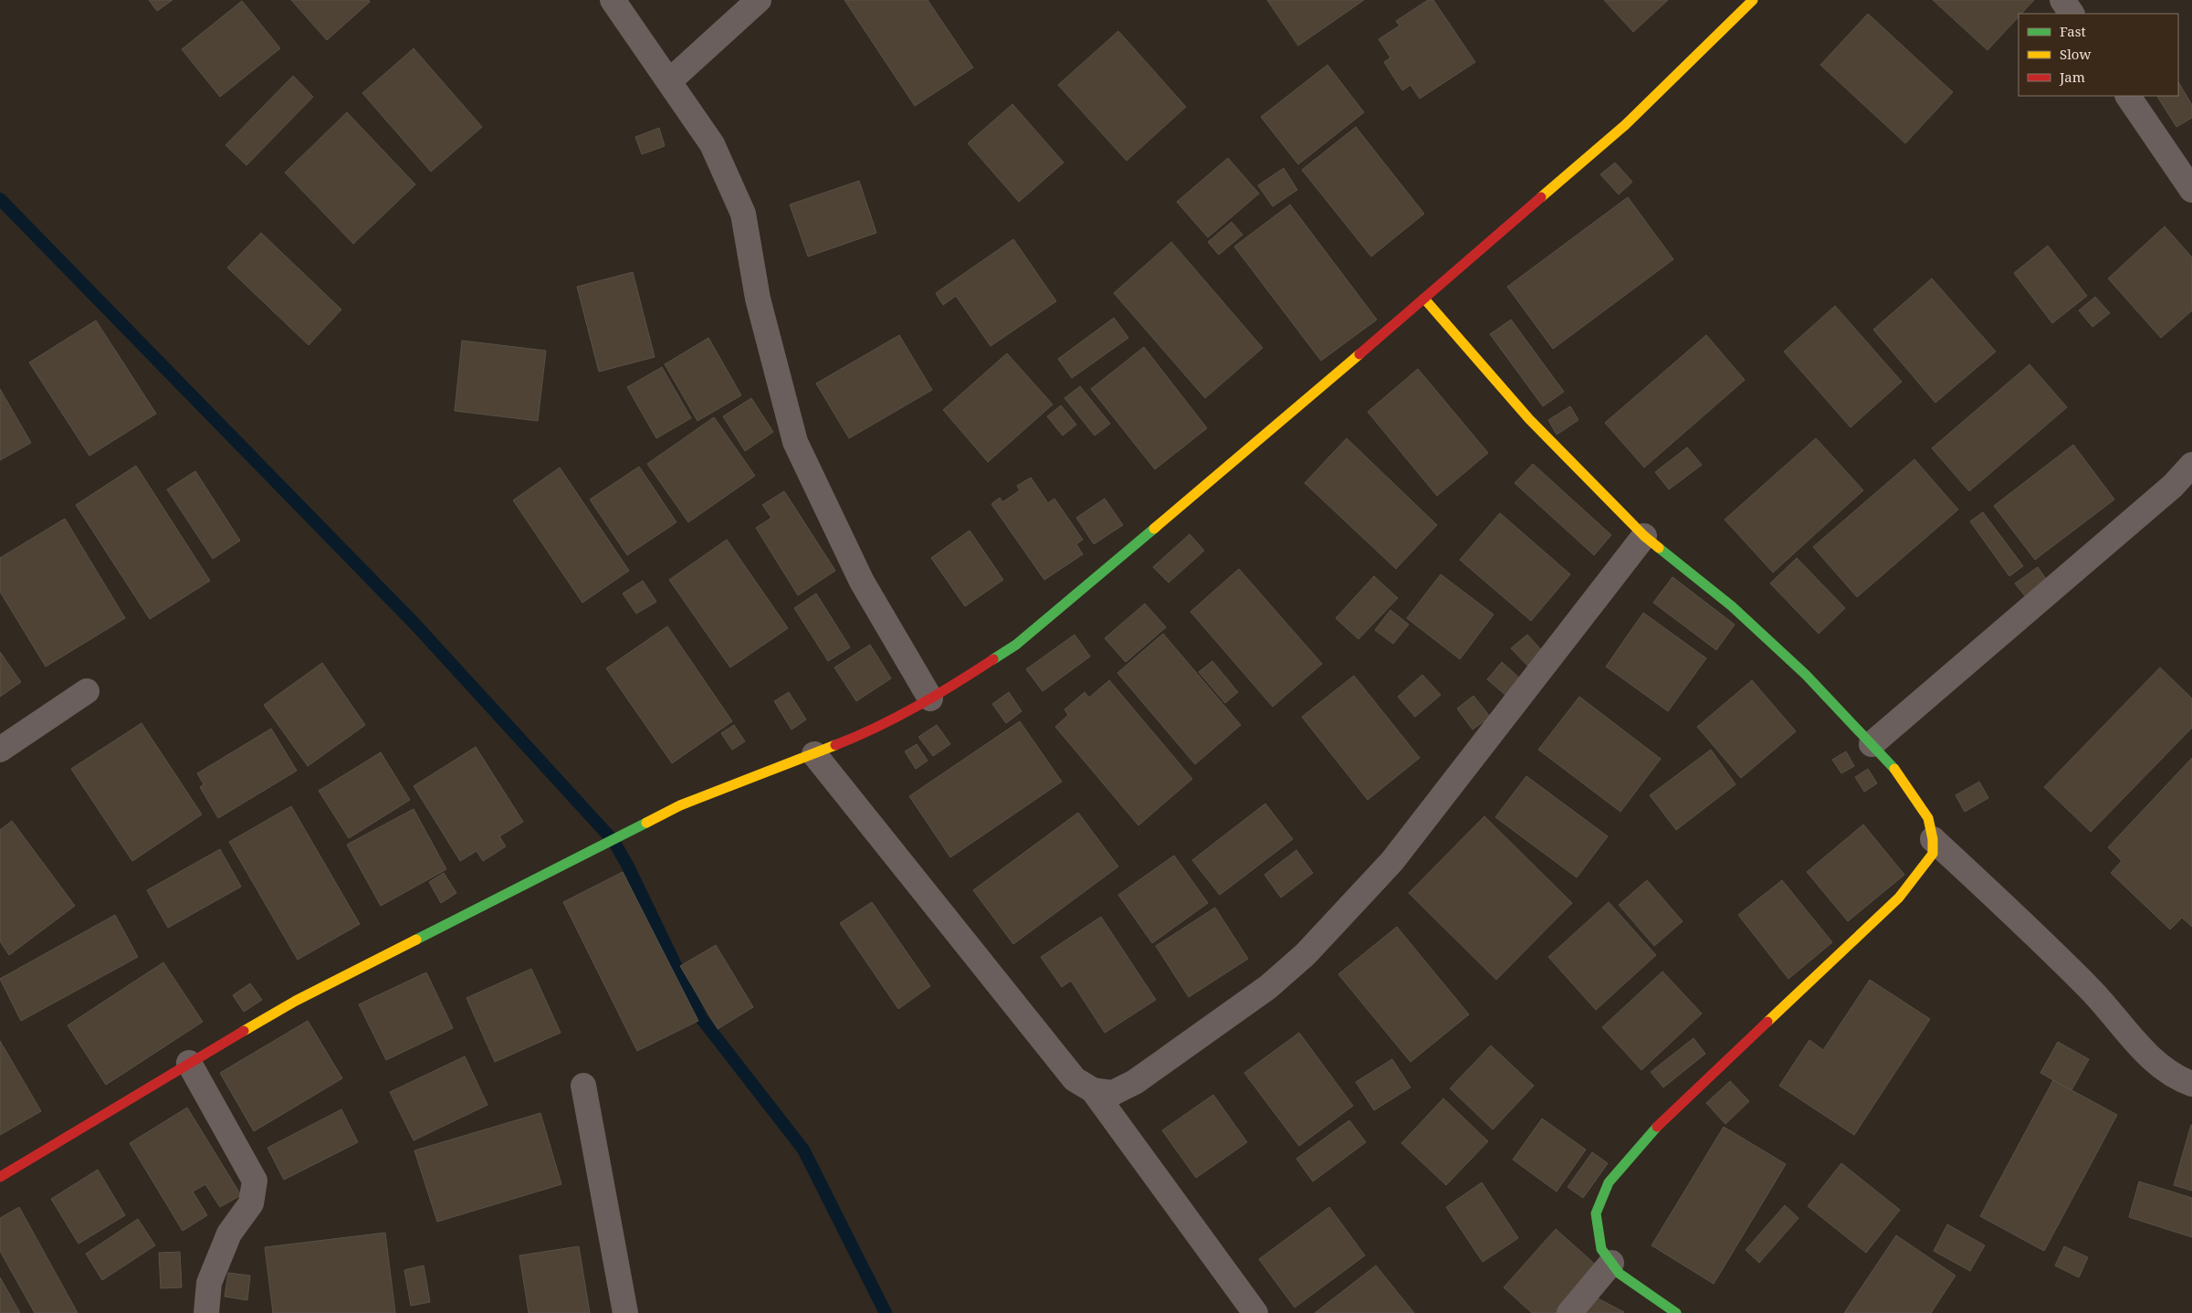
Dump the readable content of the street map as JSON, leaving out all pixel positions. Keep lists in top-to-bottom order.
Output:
{
  "legend": ["Fast", "Slow", "Jam"]
}
